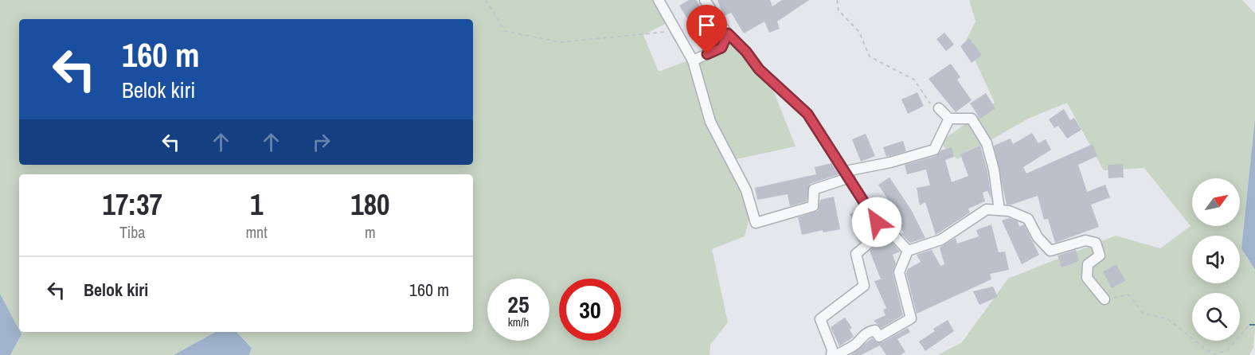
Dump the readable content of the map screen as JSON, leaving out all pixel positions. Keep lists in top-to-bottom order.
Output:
{
  "north": "top right",
  "page": {
    "turn": ["160 m", "Belok kiri"],
    "eta": [
      "17:37",
      "Tiba",
      "1",
      "mnt",
      "180",
      "m"
    ],
    "list": [
      {
        "name": "Belok kiri",
        "value": "160 m"
      }
    ],
    "speed": "25 km/h",
    "limit": "30"
  }
}
